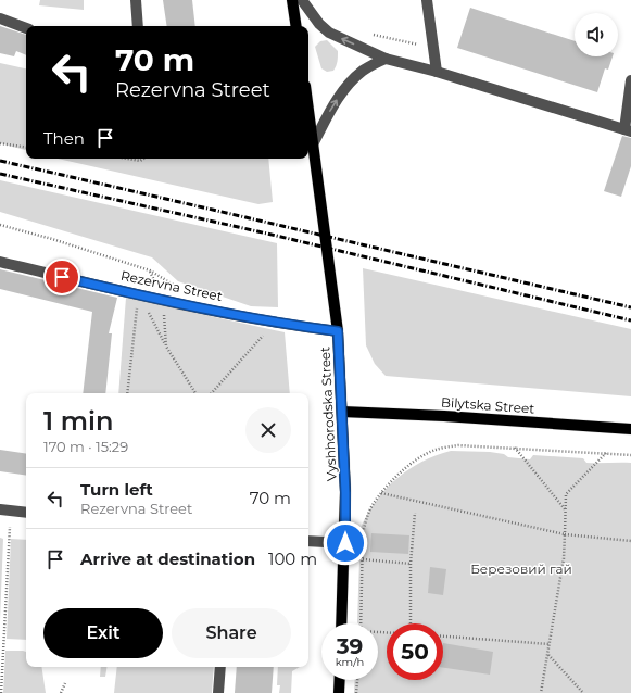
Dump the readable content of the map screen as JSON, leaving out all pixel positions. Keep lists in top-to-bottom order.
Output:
{
  "streets": {
    "main road": ["Bilytska Street", "Vyshhorodska Street"],
    "street": ["Rezervna Street"]
  },
  "crossings": [
    ["Rezervna Street", "Vyshhorodska Street"],
    ["Bilytska Street", "Vyshhorodska Street"]
  ],
  "parks": ["Березовий гай"],
  "page": {
    "turn": ["70 m", "Rezervna Street"],
    "then": "Then",
    "heading": ["1 min", "170 m · 15:29"],
    "list": [
      {
        "name": "Turn left",
        "note": "Rezervna Street",
        "value": "70 m"
      },
      {
        "name": "Arrive at destination",
        "value": "100 m"
      }
    ],
    "buttons": ["Exit", "Share"],
    "speed": "39 km/h",
    "limit": "50"
  }
}
